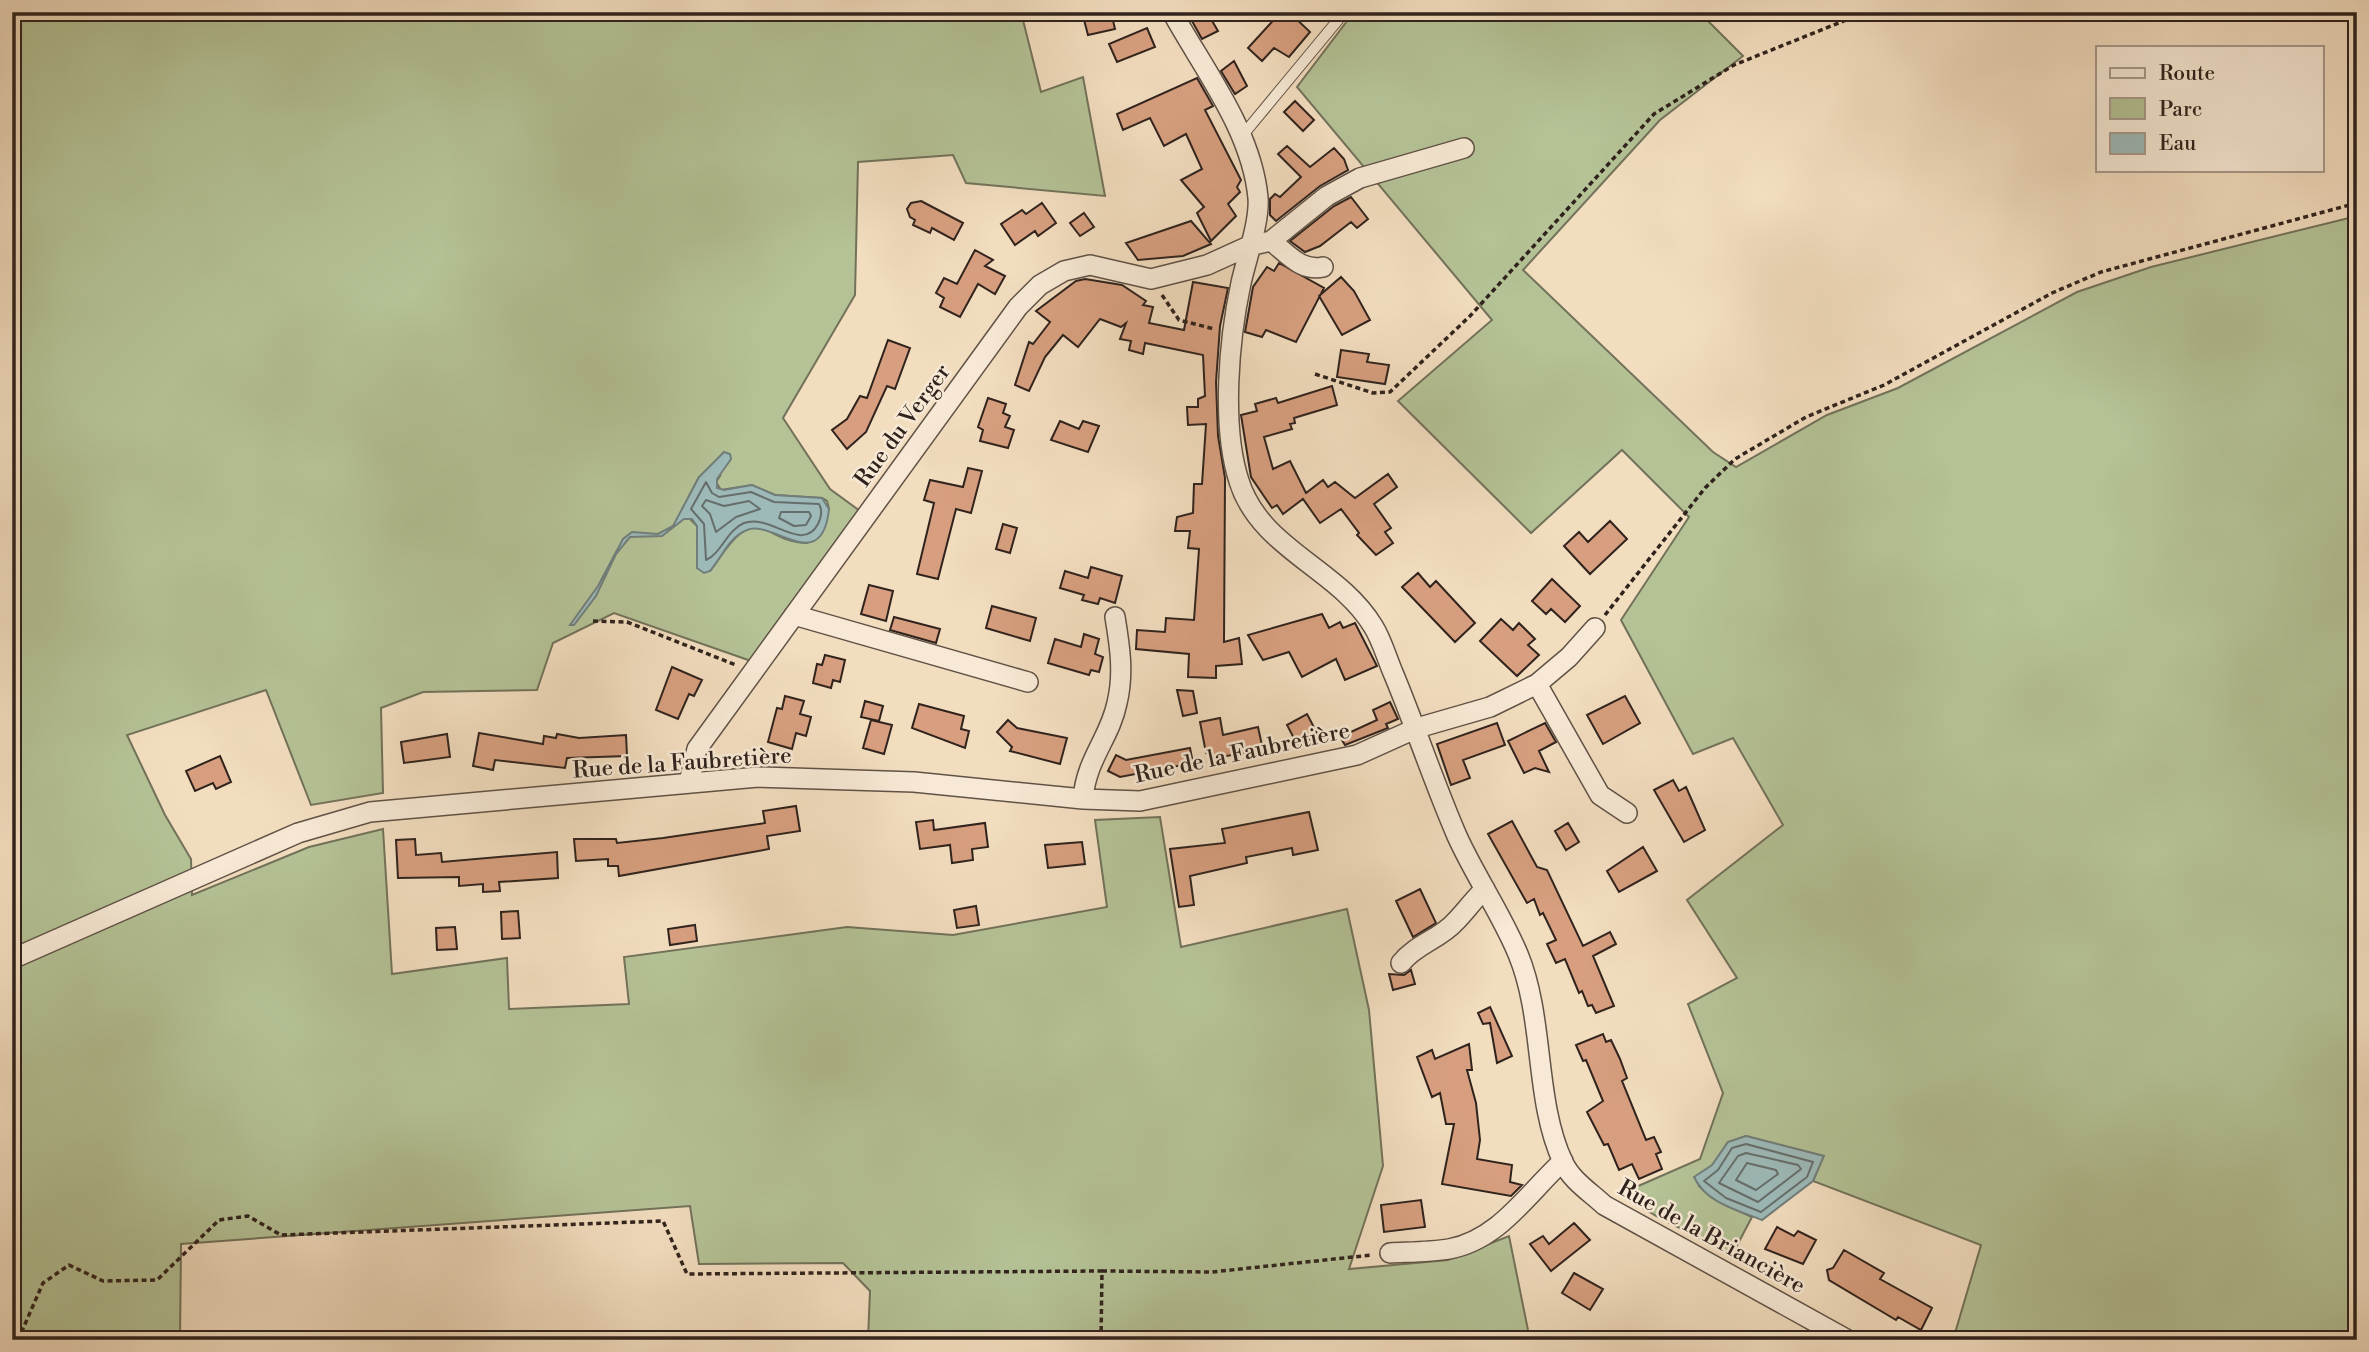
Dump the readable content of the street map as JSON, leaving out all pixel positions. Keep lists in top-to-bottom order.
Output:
{
  "streets": {
    "street": ["Rue du Verger", "Rue de la Faubretière", "Rue de la Briancière"]
  },
  "crossings": [
    ["Rue du Verger", "Rue de la Faubretière"],
    ["Rue de la Faubretière", "Rue de la Briancière"]
  ],
  "legend": ["Route", "Parc", "Eau"]
}
